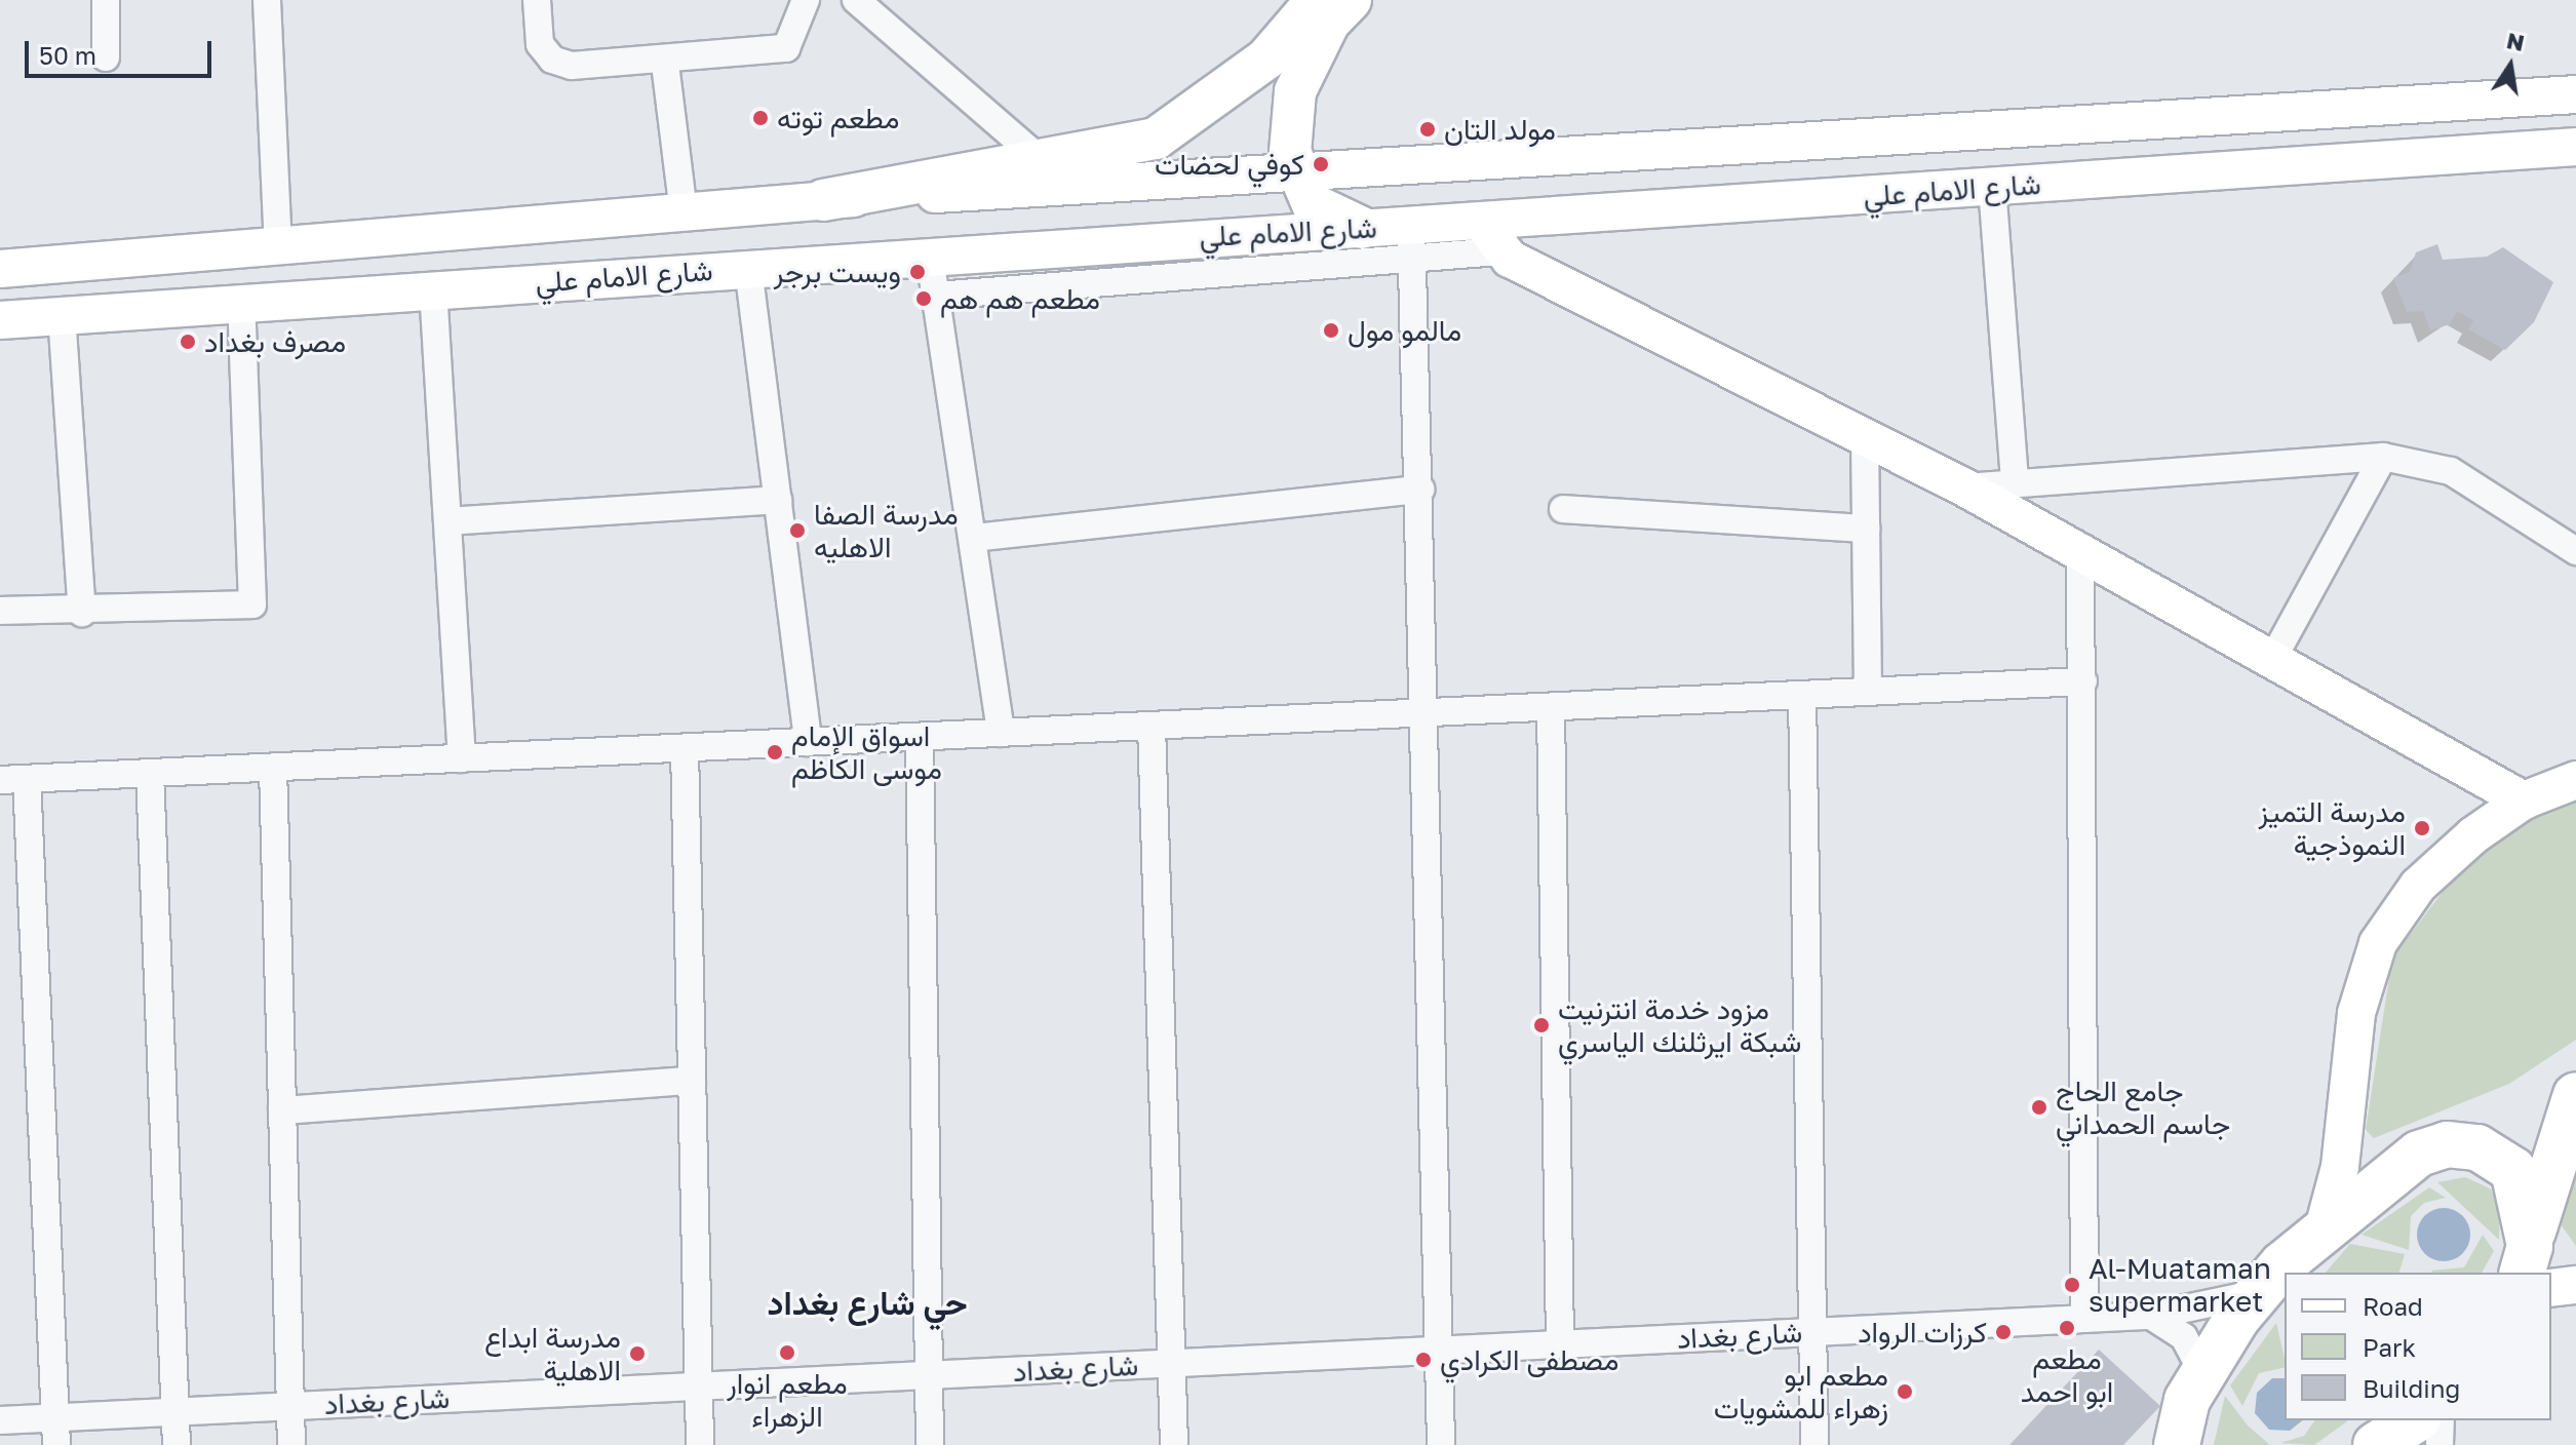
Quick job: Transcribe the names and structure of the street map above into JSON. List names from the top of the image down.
{
  "streets": {
    "main road": ["شارع الامام علي"],
    "street": ["شارع بغداد"]
  },
  "districts": ["حي شارع بغداد"],
  "places": [
    "مطعم توته",
    "مولد التان",
    "كوفي لحضات",
    "ويست برجر",
    "مطعم هم هم",
    "مالمو مول",
    "مصرف بغداد",
    "مدرسة الصفا الاهليه",
    "اسواق الإمام موسى الكاظم",
    "مدرسة التميز النموذجية",
    "مزود خدمة انترنيت شبكة ايرثلنك الياسري",
    "جامع الحاج جاسم الحمداني",
    "Al-Muataman supermarket",
    "مطعم ابو احمد",
    "كرزات الرواد",
    "مطعم انوار الزهراء",
    "مدرسة ابداع الاهلية",
    "مصطفى الكرادي",
    "مطعم ابو زهراء للمشويات"
  ],
  "legend": ["Road", "Park", "Building"],
  "scale_bar": "50 m",
  "north": "top"
}
